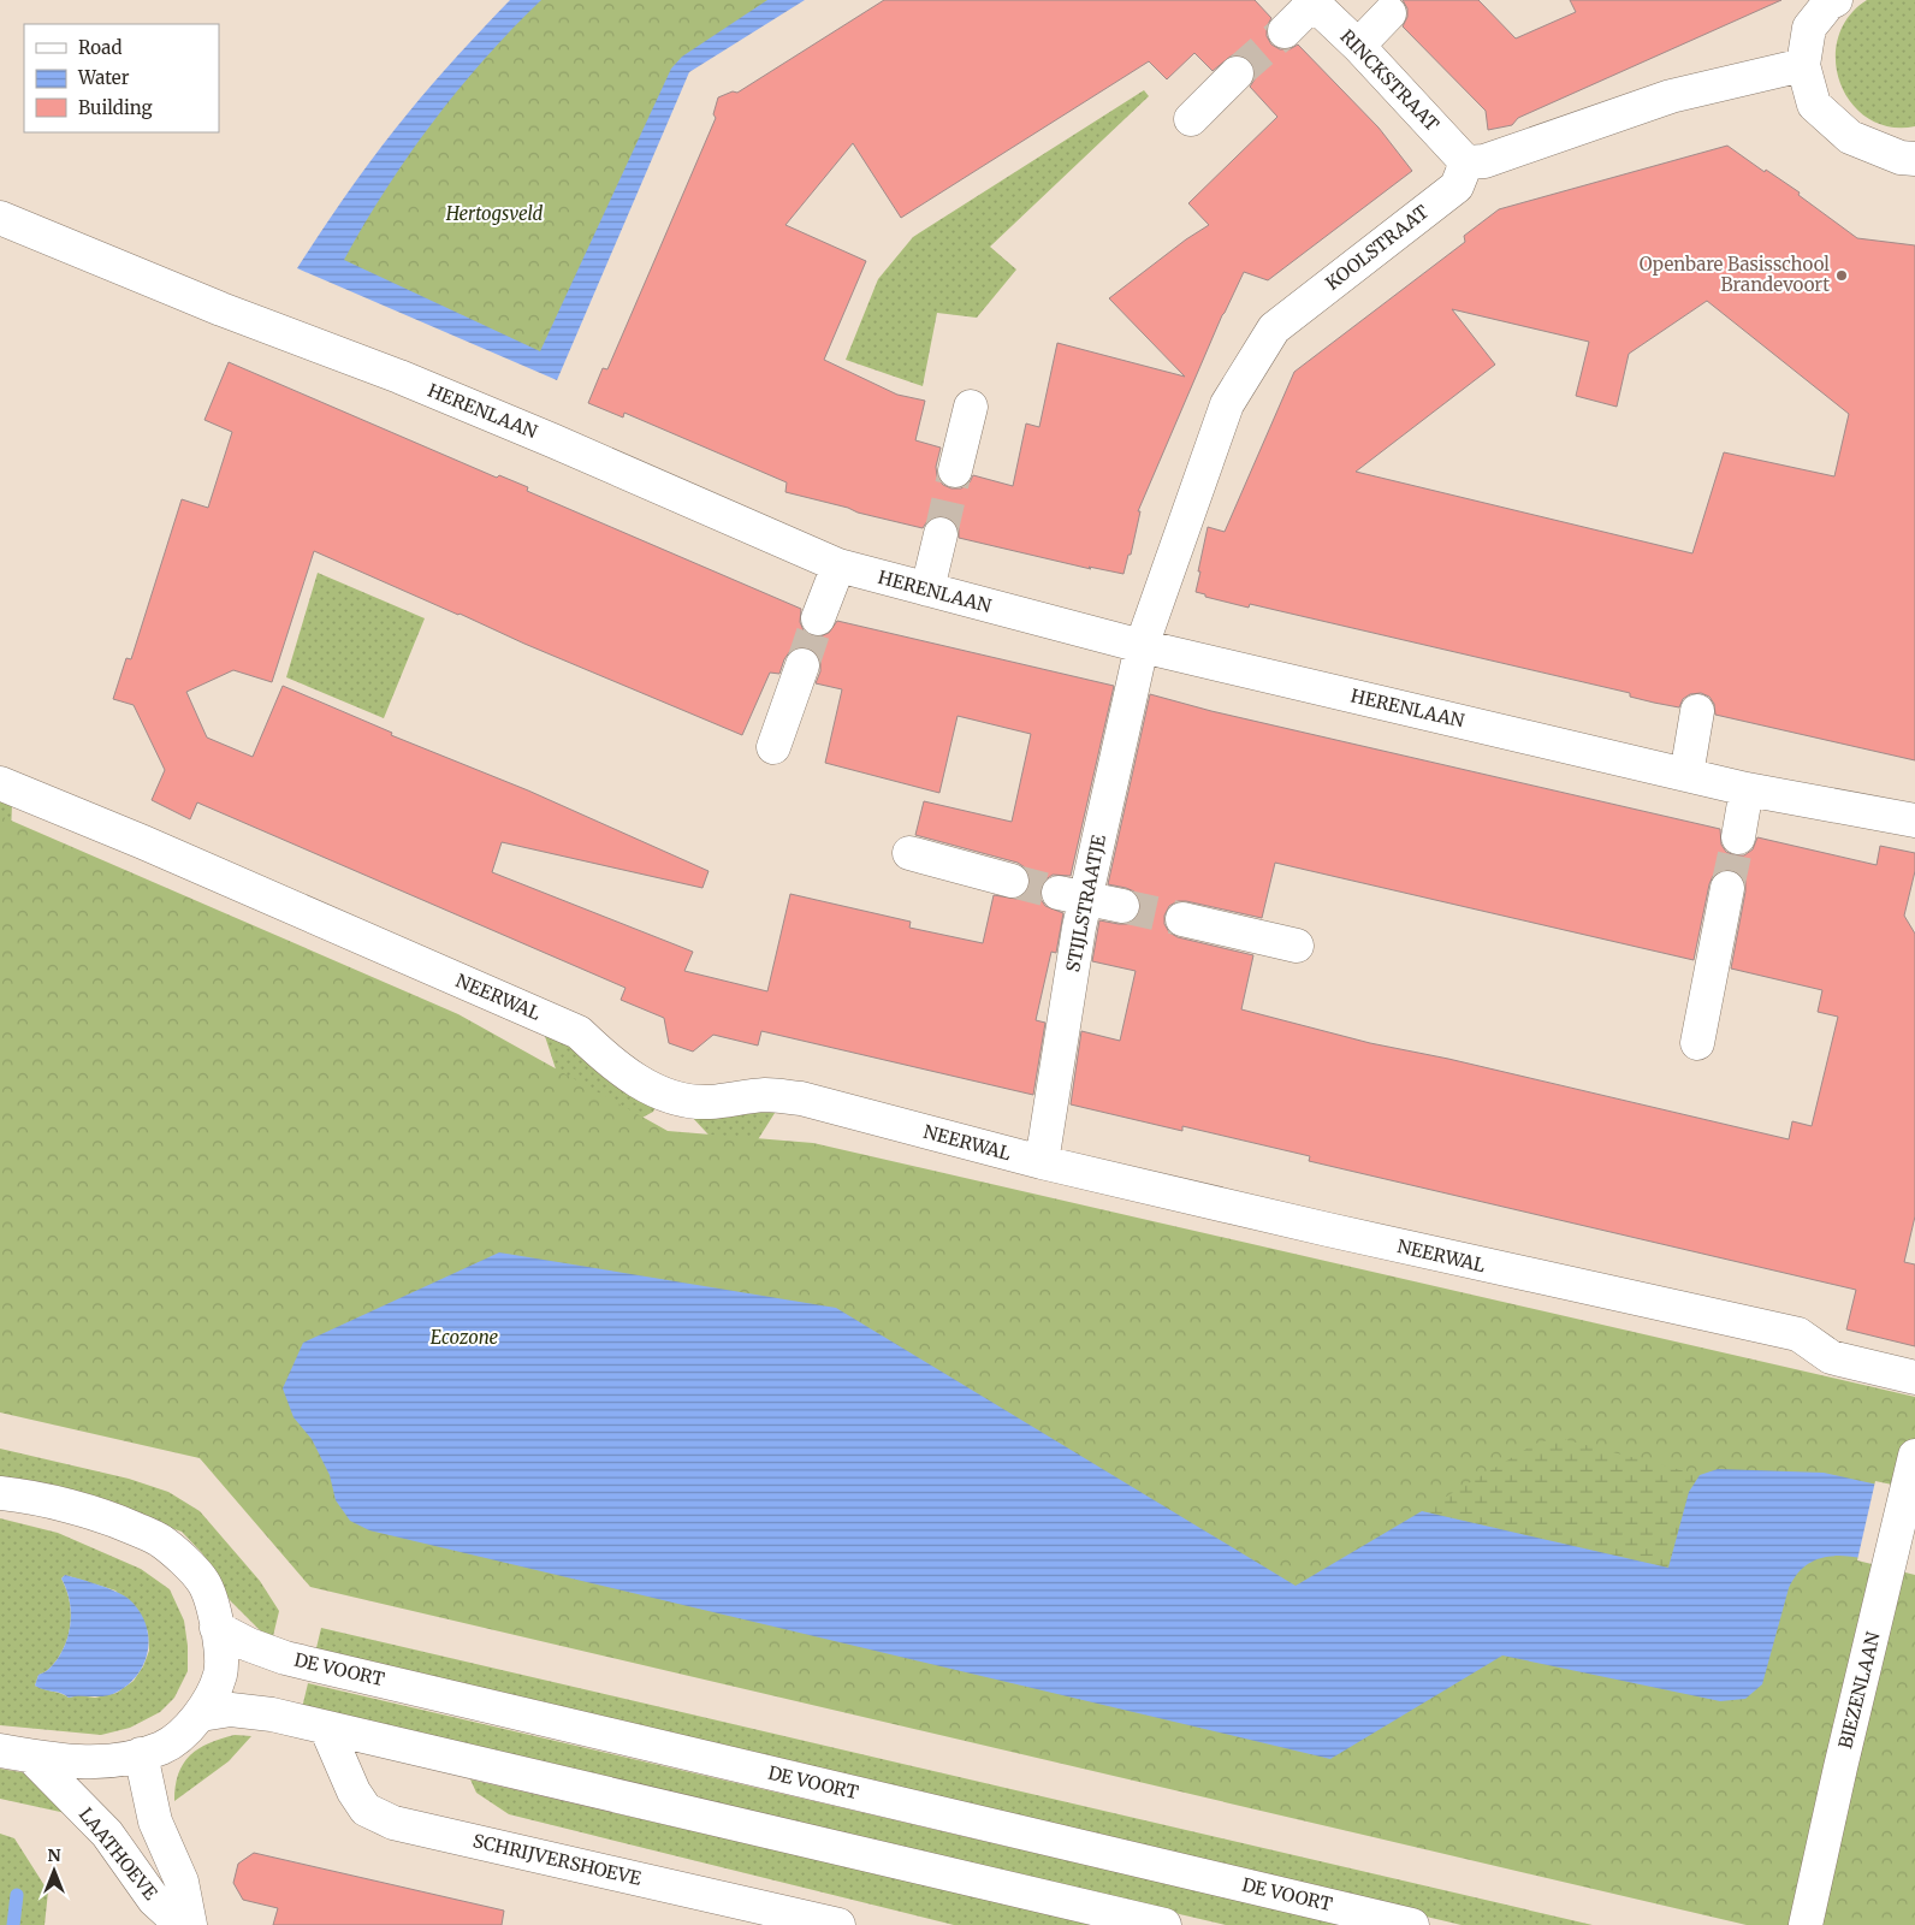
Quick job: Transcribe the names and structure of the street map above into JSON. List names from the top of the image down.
{
  "streets": {
    "street": [
      "RINCKSTRAAT",
      "KOOLSTRAAT",
      "HERENLAAN",
      "STIJLSTRAATJE",
      "NEERWAL",
      "DE VOORT",
      "BIEZENLAAN",
      "LAATHOEVE",
      "SCHRIJVERSHOEVE"
    ]
  },
  "crossings": [
    ["RINCKSTRAAT", "KOOLSTRAAT"],
    ["KOOLSTRAAT", "HERENLAAN"],
    ["KOOLSTRAAT", "STIJLSTRAATJE"],
    ["HERENLAAN", "STIJLSTRAATJE"],
    ["STIJLSTRAATJE", "NEERWAL"]
  ],
  "parks": ["Hertogsveld", "Ecozone"],
  "places": ["Openbare Basisschool Brandevoort"],
  "legend": ["Road", "Water", "Building"],
  "north": "top"
}
